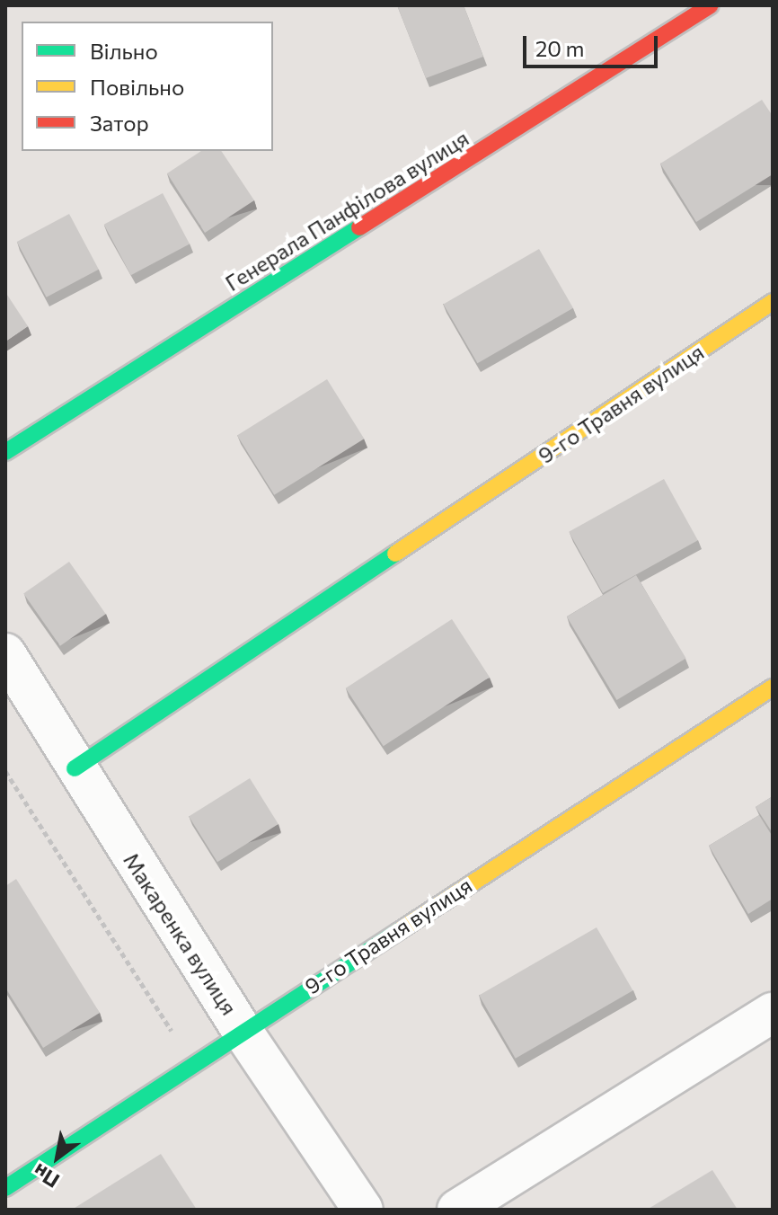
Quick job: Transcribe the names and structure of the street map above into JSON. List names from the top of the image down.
{
  "streets": {
    "street": ["Генерала Панфілова вулиця", "9-го Травня вулиця", "Макаренка вулиця"]
  },
  "crossings": [
    ["9-го Травня вулиця", "Макаренка вулиця"]
  ],
  "legend": ["Вільно", "Повільно", "Затор"],
  "scale_bar": "20 m",
  "north": "bottom left"
}
